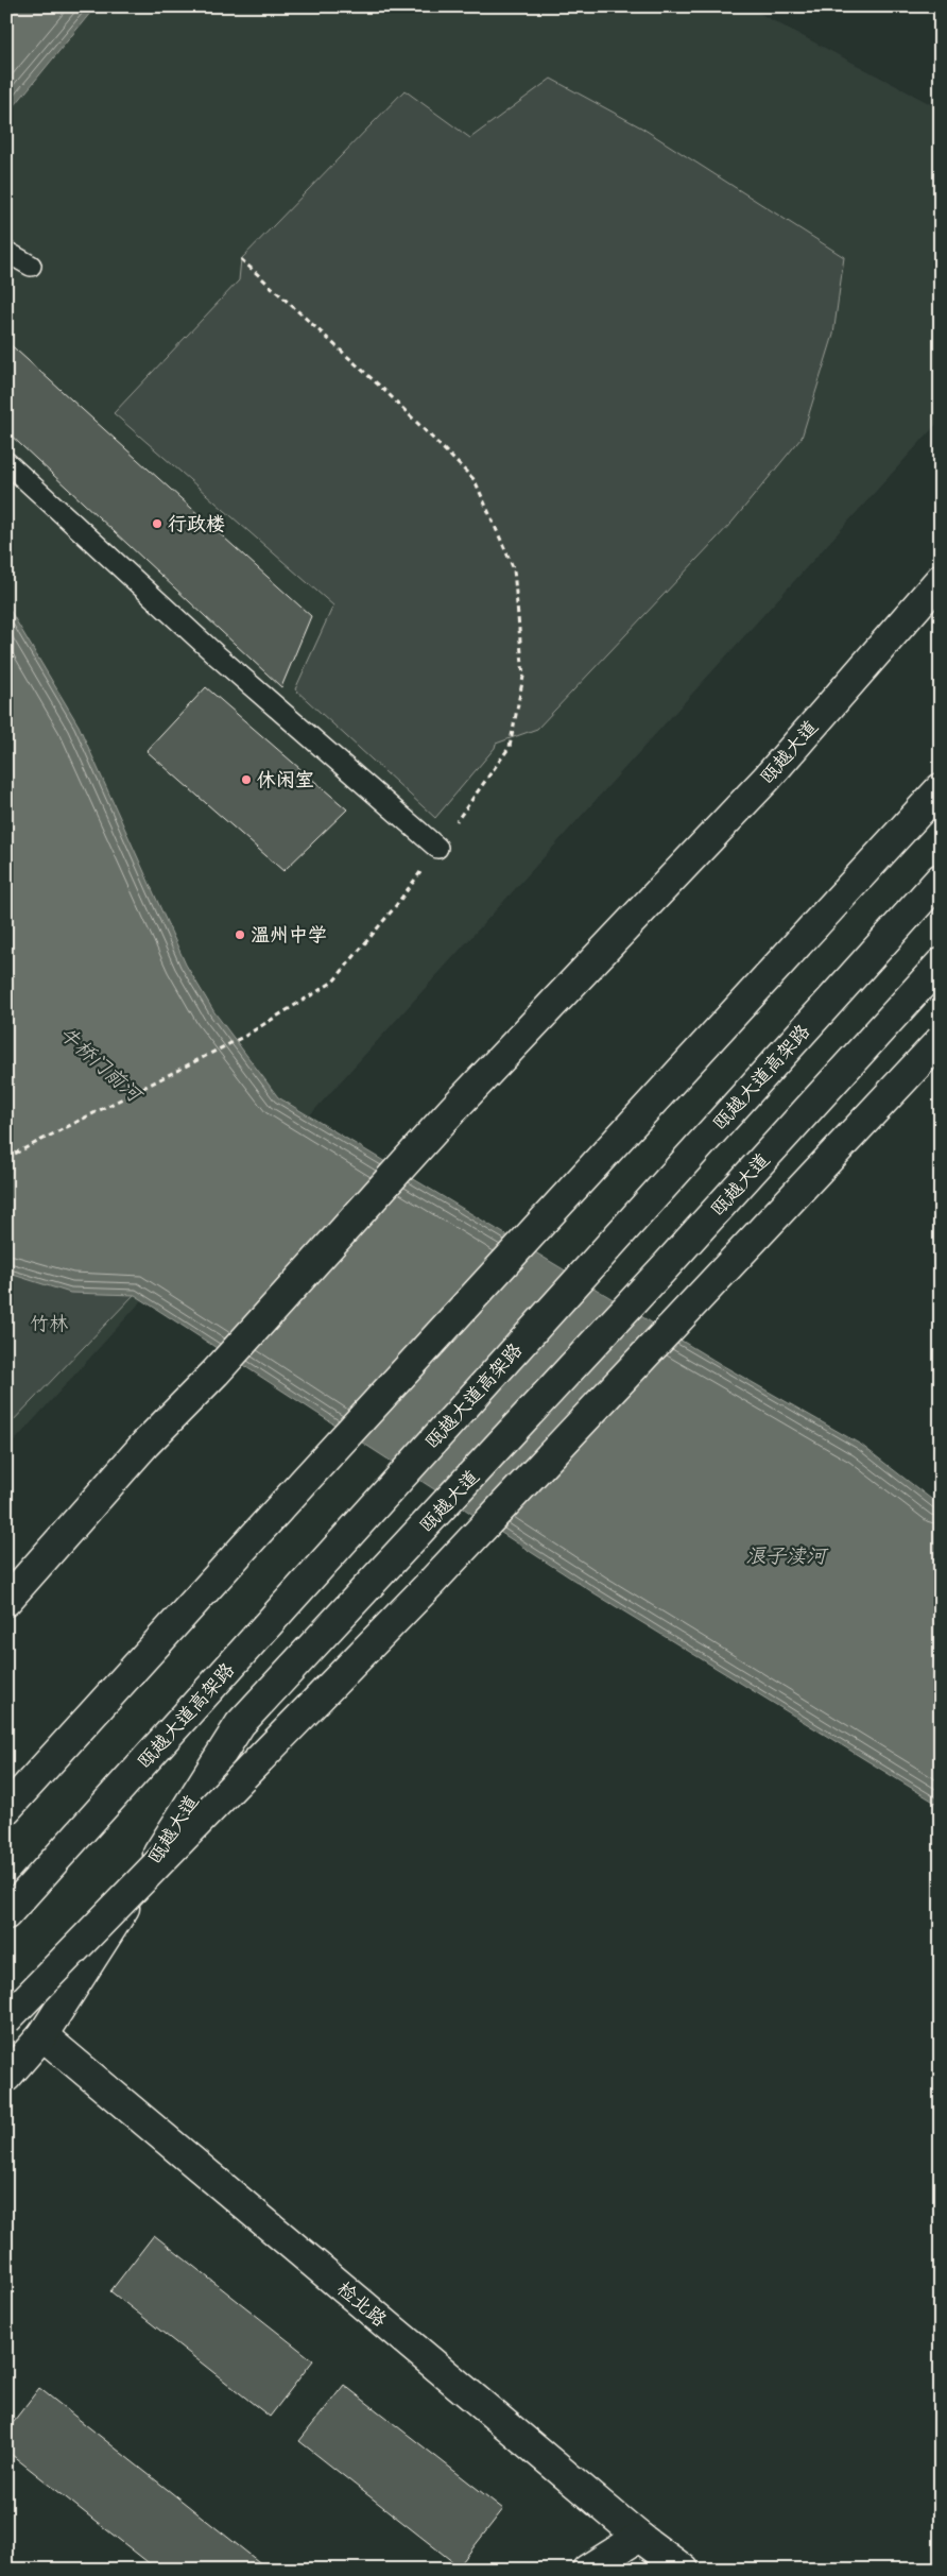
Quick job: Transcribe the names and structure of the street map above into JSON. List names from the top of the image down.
{
  "streets": {
    "main road": ["瓯越大道", "瓯越大道高架路", "检北路"]
  },
  "crossings": [
    ["瓯越大道", "检北路"]
  ],
  "water": ["牛桥门前河", "浪子渎河"],
  "parks": ["竹林"],
  "places": ["行政楼", "休闲室", "温州中学"]
}
